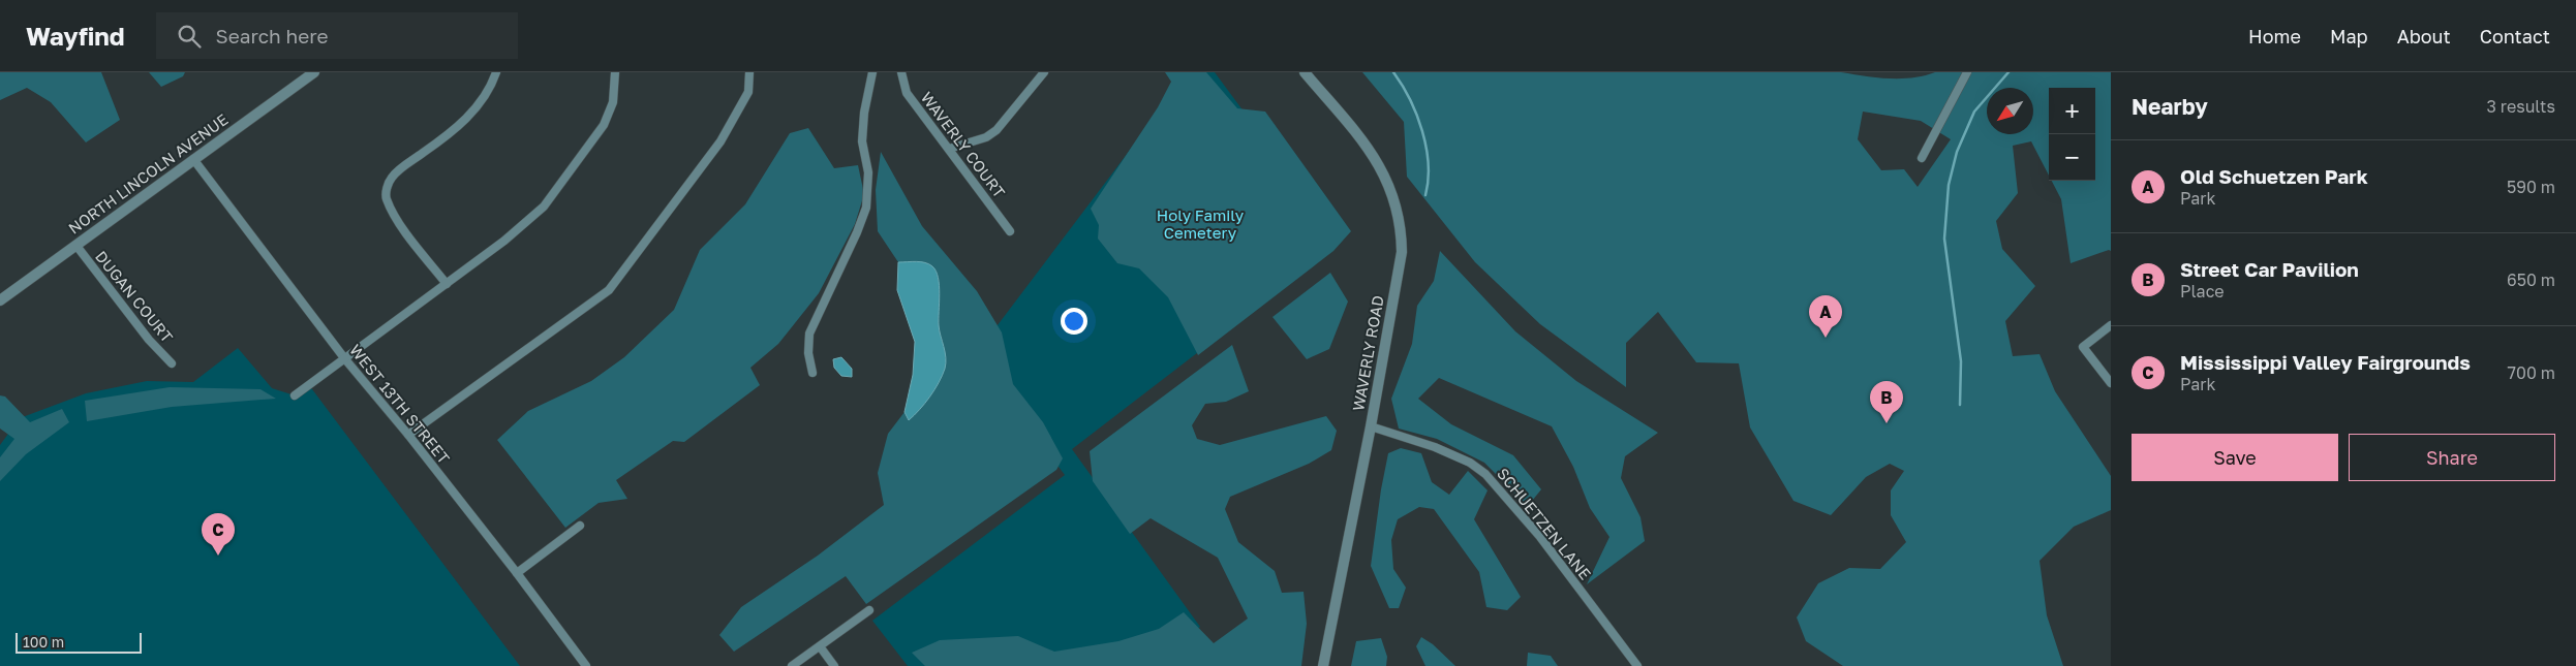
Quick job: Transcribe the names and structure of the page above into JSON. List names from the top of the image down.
{
  "streets": {
    "street": [
      "WAVERLY COURT",
      "NORTH LINCOLN AVENUE",
      "DUGAN COURT",
      "WAVERLY ROAD",
      "WEST 13TH STREET",
      "SCHUETZEN LANE"
    ]
  },
  "crossings": [
    ["NORTH LINCOLN AVENUE", "DUGAN COURT"],
    ["NORTH LINCOLN AVENUE", "WEST 13TH STREET"],
    ["WAVERLY ROAD", "SCHUETZEN LANE"]
  ],
  "parks": ["Holy Family Cemetery"],
  "scale_bar": "100 m",
  "north": "bottom left",
  "page": {
    "header": "Wayfind",
    "search": "Search here",
    "nav": [
      "Home",
      "Map",
      "About",
      "Contact"
    ],
    "heading": ["Nearby", "3 results"],
    "map_buttons": ["+", "−"],
    "list": [
      {
        "mark": "A",
        "name": "Old Schuetzen Park",
        "note": "Park",
        "value": "590 m"
      },
      {
        "mark": "B",
        "name": "Street Car Pavilion",
        "note": "Place",
        "value": "650 m"
      },
      {
        "mark": "C",
        "name": "Mississippi Valley Fairgrounds",
        "note": "Park",
        "value": "700 m"
      }
    ],
    "pins": ["A", "B", "C"],
    "buttons": ["Save", "Share"],
    "scale": "100 m"
  }
}
